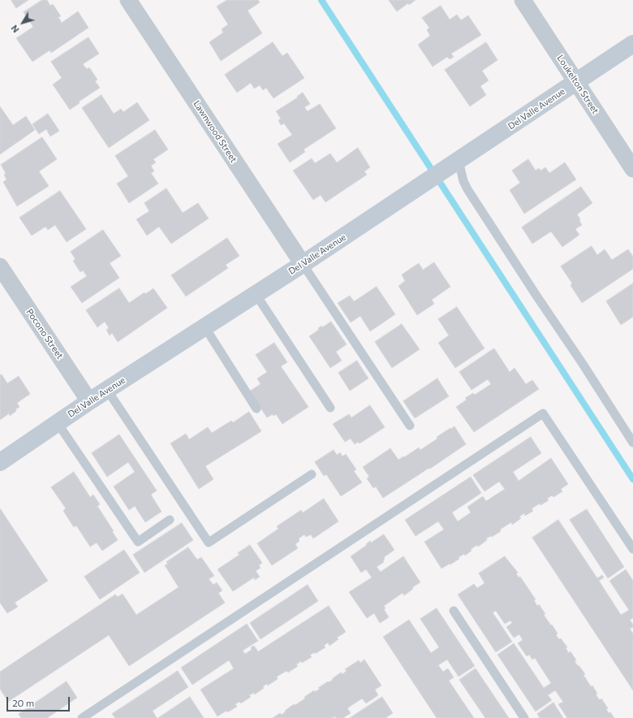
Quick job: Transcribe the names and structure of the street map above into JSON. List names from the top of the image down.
{
  "streets": {
    "street": [
      "Loukelton Street",
      "Del Valle Avenue",
      "Lawnwood Street",
      "Pocono Street"
    ]
  },
  "crossings": [
    ["Loukelton Street", "Del Valle Avenue"],
    ["Del Valle Avenue", "Lawnwood Street"],
    ["Del Valle Avenue", "Pocono Street"]
  ],
  "scale_bar": "20 m",
  "north": "bottom left"
}
